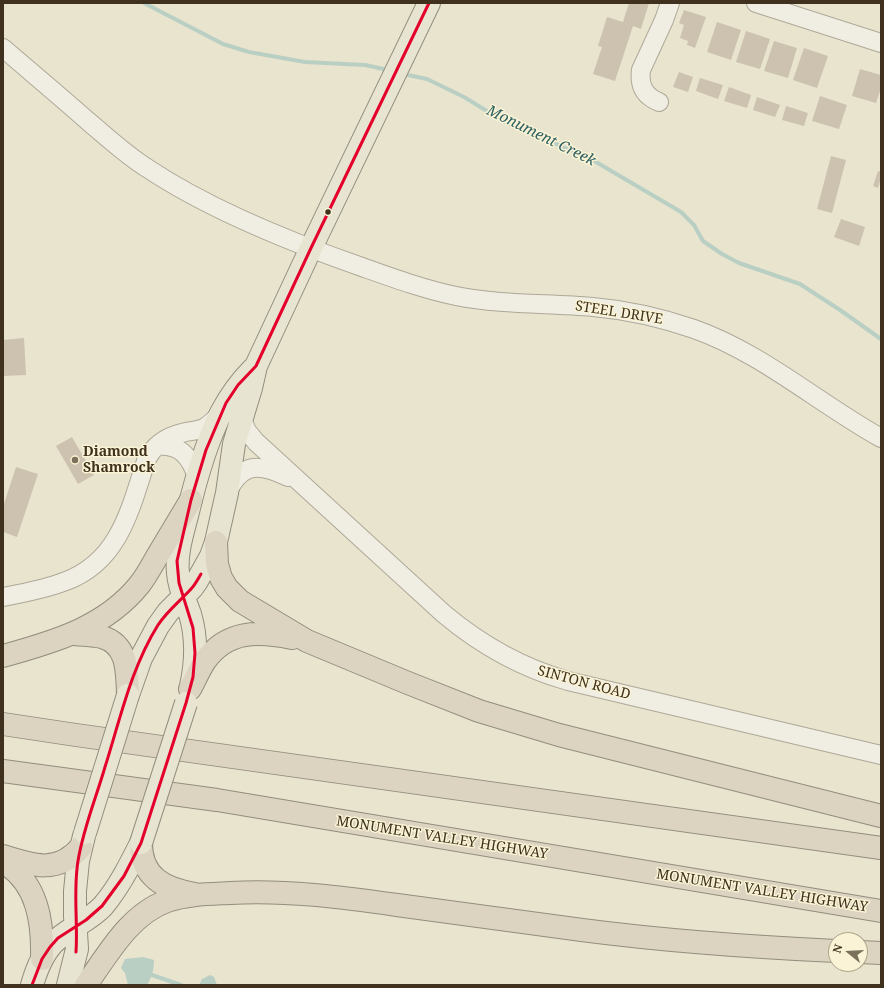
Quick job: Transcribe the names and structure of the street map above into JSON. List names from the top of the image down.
{
  "streets": {
    "highway": ["MONUMENT VALLEY HIGHWAY"],
    "street": ["STEEL DRIVE", "SINTON ROAD"]
  },
  "water": ["Monument Creek"],
  "places": ["Diamond Shamrock"],
  "north": "left"
}
